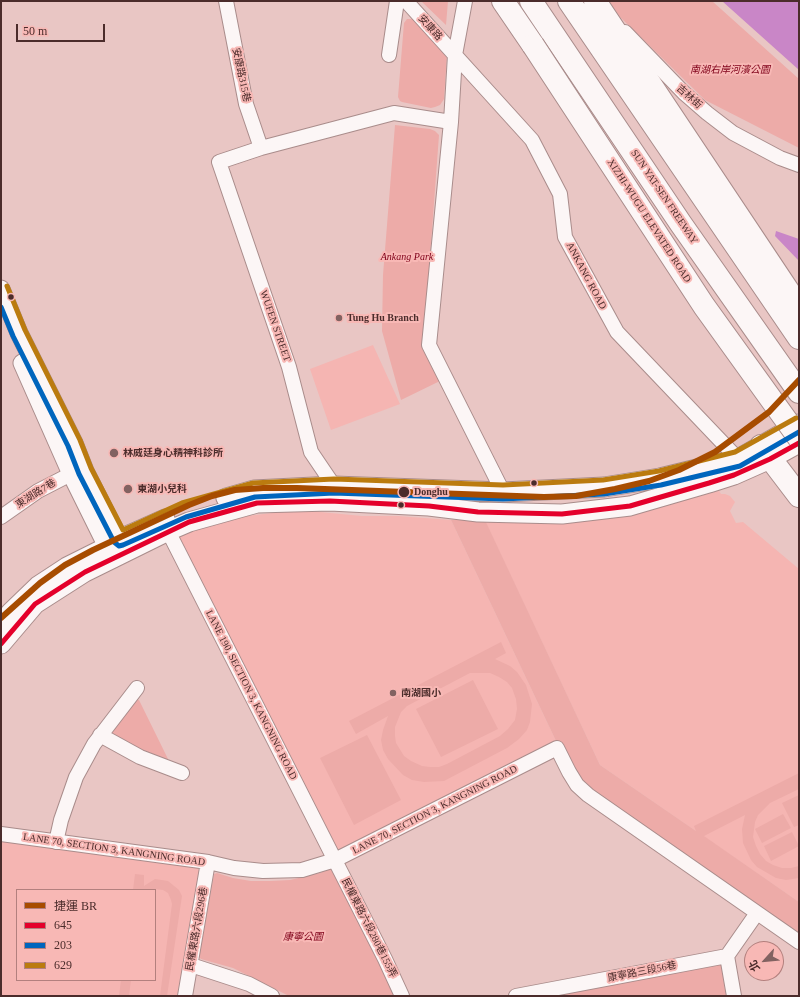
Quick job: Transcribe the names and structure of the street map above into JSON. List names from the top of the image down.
{
  "streets": {
    "highway": ["SUN YAT-SEN FREEWAY", "XIZHI-WUGU ELEVATED ROAD"],
    "street": [
      "安康路",
      "安康路315巷",
      "吉林街",
      "ANKANG ROAD",
      "WUFEN STREET",
      "東湖路7巷",
      "LANE 190, SECTION 3, KANGNING ROAD",
      "LANE 70, SECTION 3, KANGNING ROAD",
      "民權東路六段280巷155弄",
      "民權東路六段296巷",
      "康寧路三段56巷"
    ]
  },
  "crossings": [
    ["安康路", "ANKANG ROAD"],
    ["安康路315巷", "WUFEN STREET"],
    ["LANE 190, SECTION 3, KANGNING ROAD", "LANE 70, SECTION 3, KANGNING ROAD"],
    ["LANE 190, SECTION 3, KANGNING ROAD", "民權東路六段280巷155弄"],
    ["LANE 70, SECTION 3, KANGNING ROAD", "民權東路六段280巷155弄"],
    ["LANE 70, SECTION 3, KANGNING ROAD", "民權東路六段296巷"]
  ],
  "parks": ["南湖右岸河濱公園", "Ankang Park", "康寧公園"],
  "places": [
    "Tung Hu Branch",
    "林威廷身心精神科診所",
    "東湖小兒科",
    "Donghu",
    "南湖國小"
  ],
  "lines": [
    "transit line 629",
    "transit line 203",
    "metro line BR",
    "transit line 645"
  ],
  "legend": [
    "捷運 BR",
    "645",
    "203",
    "629"
  ],
  "scale_bar": "50 m",
  "north": "bottom left"
}
